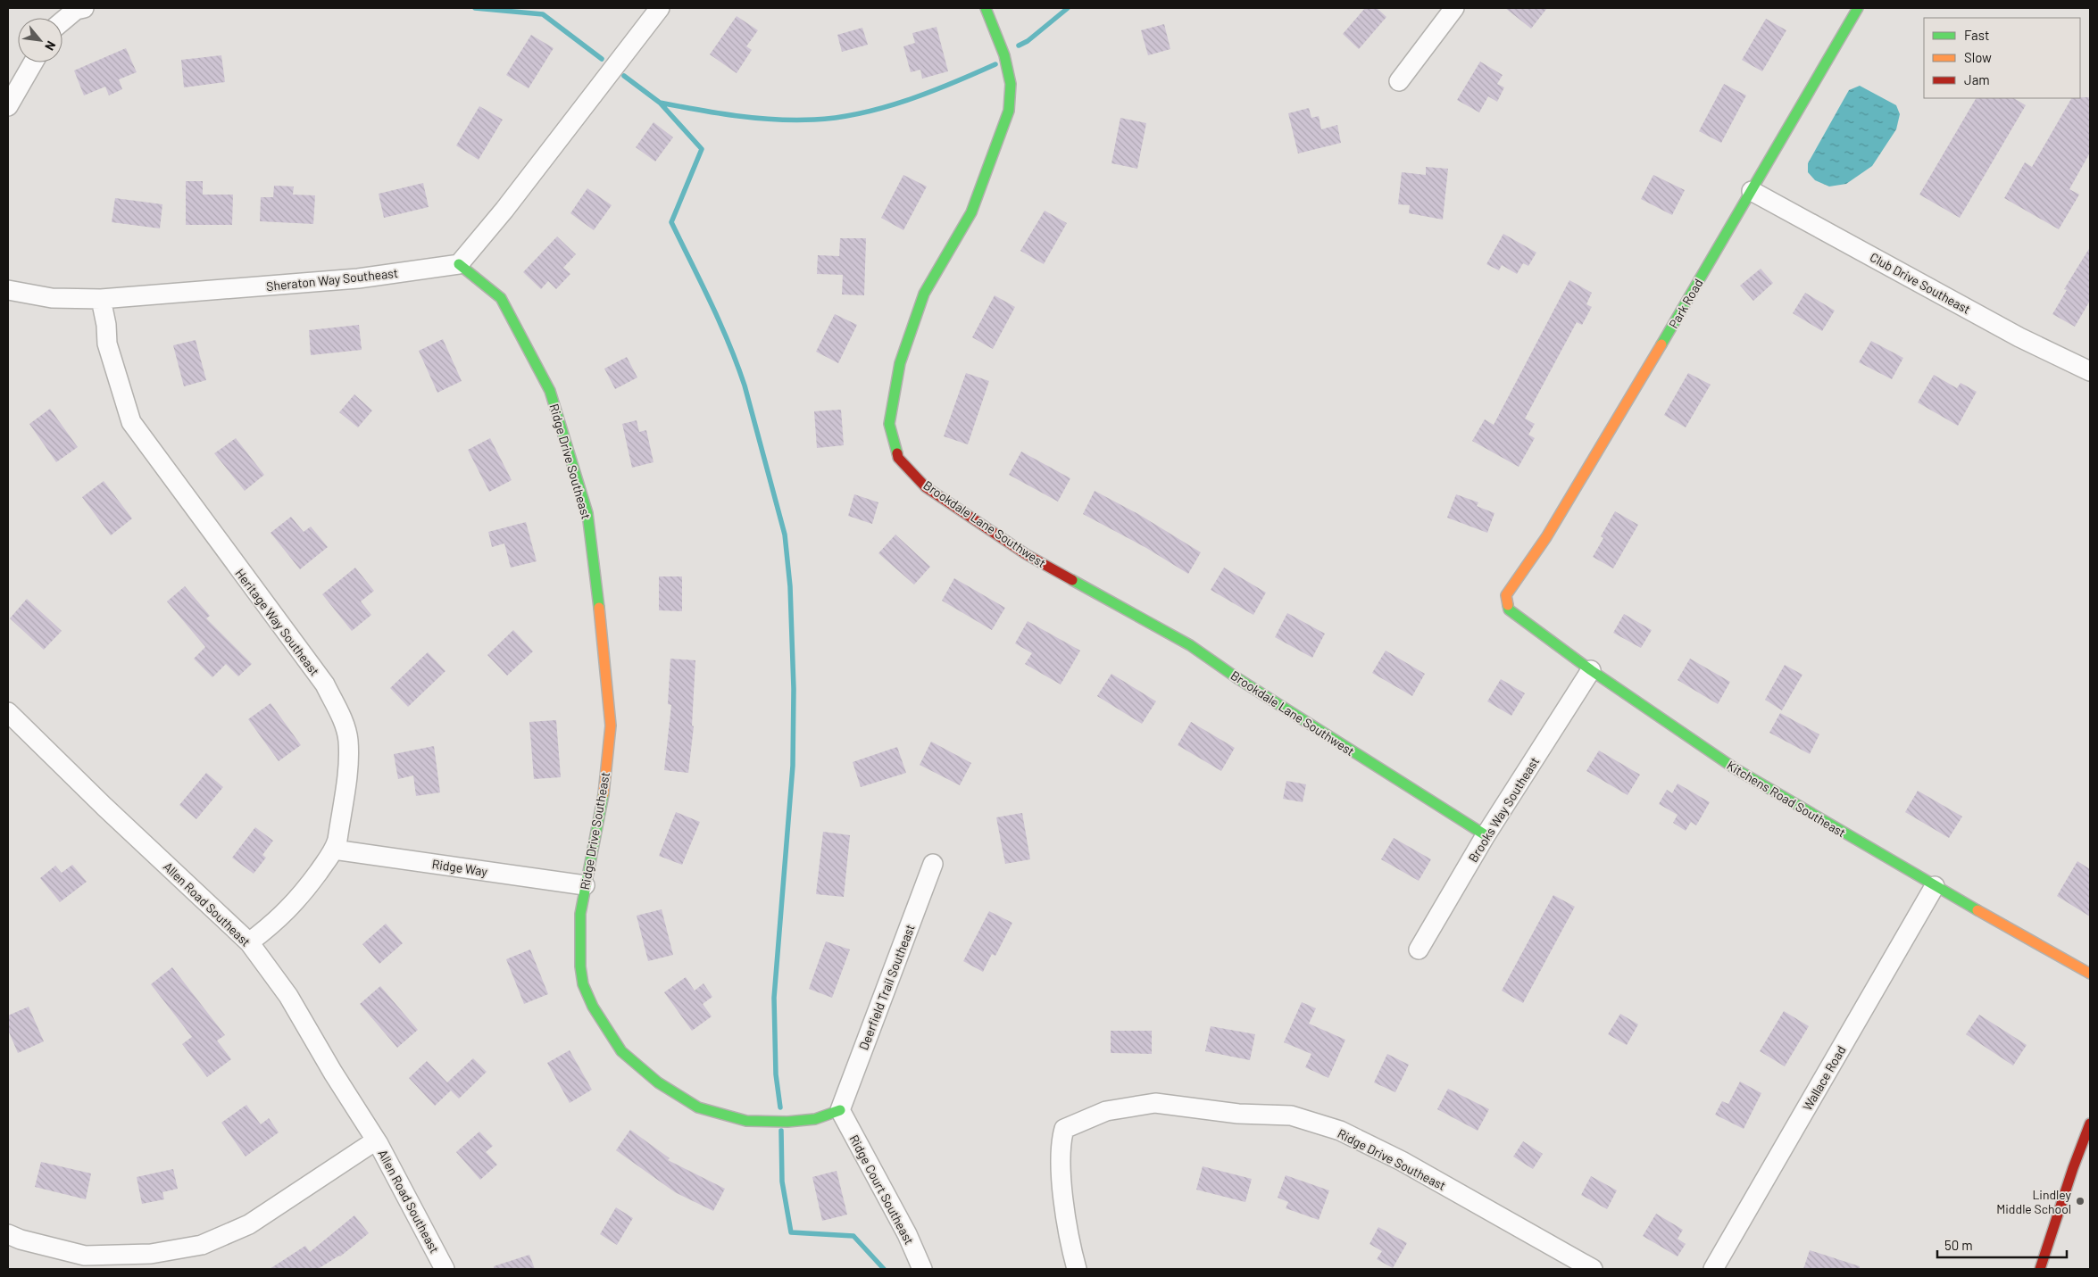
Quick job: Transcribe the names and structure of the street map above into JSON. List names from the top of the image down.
{
  "streets": {
    "street": [
      "Sheraton Way Southeast",
      "Club Drive Southeast",
      "Park Road",
      "Ridge Drive Southeast",
      "Brookdale Lane Southwest",
      "Heritage Way Southeast",
      "Kitchens Road Southeast",
      "Brooks Way Southeast",
      "Ridge Way",
      "Allen Road Southeast",
      "Deerfield Trail Southeast",
      "Wallace Road",
      "Ridge Court Southeast"
    ]
  },
  "crossings": [
    ["Sheraton Way Southeast", "Ridge Drive Southeast"],
    ["Sheraton Way Southeast", "Heritage Way Southeast"],
    ["Club Drive Southeast", "Park Road"],
    ["Park Road", "Kitchens Road Southeast"],
    ["Ridge Drive Southeast", "Ridge Way"],
    ["Ridge Drive Southeast", "Deerfield Trail Southeast"],
    ["Ridge Drive Southeast", "Ridge Court Southeast"],
    ["Brookdale Lane Southwest", "Brooks Way Southeast"],
    ["Heritage Way Southeast", "Ridge Way"],
    ["Heritage Way Southeast", "Allen Road Southeast"],
    ["Kitchens Road Southeast", "Brooks Way Southeast"],
    ["Kitchens Road Southeast", "Wallace Road"],
    ["Deerfield Trail Southeast", "Ridge Court Southeast"]
  ],
  "places": ["Lindley Middle School"],
  "legend": ["Fast", "Slow", "Jam"],
  "scale_bar": "50 m",
  "north": "bottom right"
}
